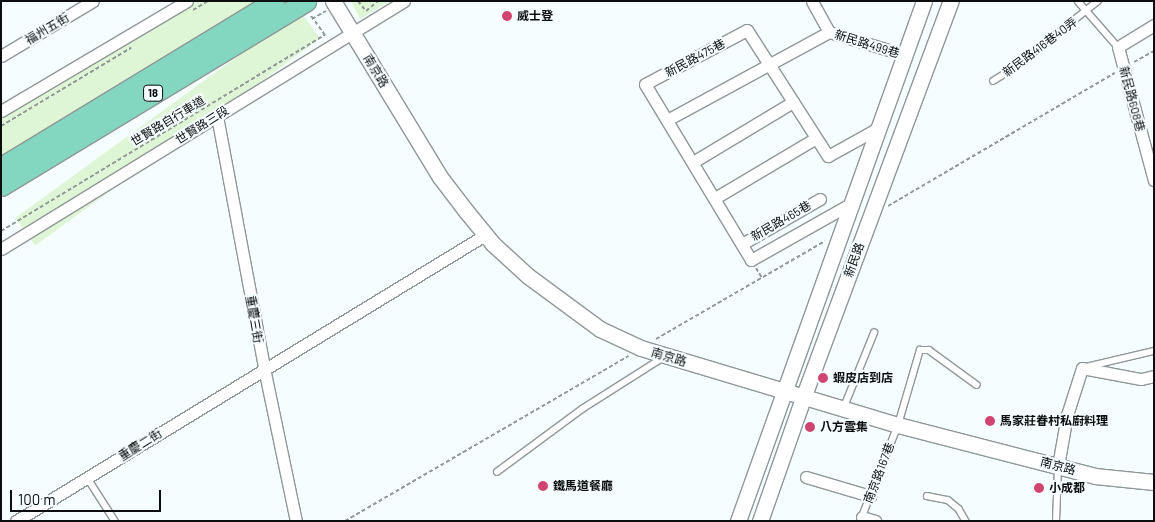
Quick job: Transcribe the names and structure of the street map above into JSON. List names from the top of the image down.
{
  "streets": {
    "main road": ["18"],
    "street": [
      "福州五街",
      "新民路499巷",
      "新民路475巷",
      "南京路",
      "新民路608巷",
      "世賢路三段",
      "新民路465巷",
      "新民路",
      "重慶三街",
      "重慶二街"
    ],
    "lane": ["新民路416巷40弄", "南京路167巷"],
    "path": ["世賢路自行車道"]
  },
  "crossings": [
    ["新民路499巷", "新民路"],
    ["新民路475巷", "新民路465巷"],
    ["新民路475巷", "新民路"],
    ["南京路", "世賢路三段"],
    ["南京路", "新民路"],
    ["南京路", "重慶二街"],
    ["南京路", "南京路167巷"],
    ["18", "世賢路自行車道"],
    ["世賢路三段", "重慶三街"],
    ["重慶三街", "重慶二街"]
  ],
  "places": [
    "威士登",
    "蝦皮店到店",
    "馬家莊眷村私廚料理",
    "八方雲集",
    "鐵馬道餐廳",
    "小成都"
  ],
  "scale_bar": "100 m"
}
